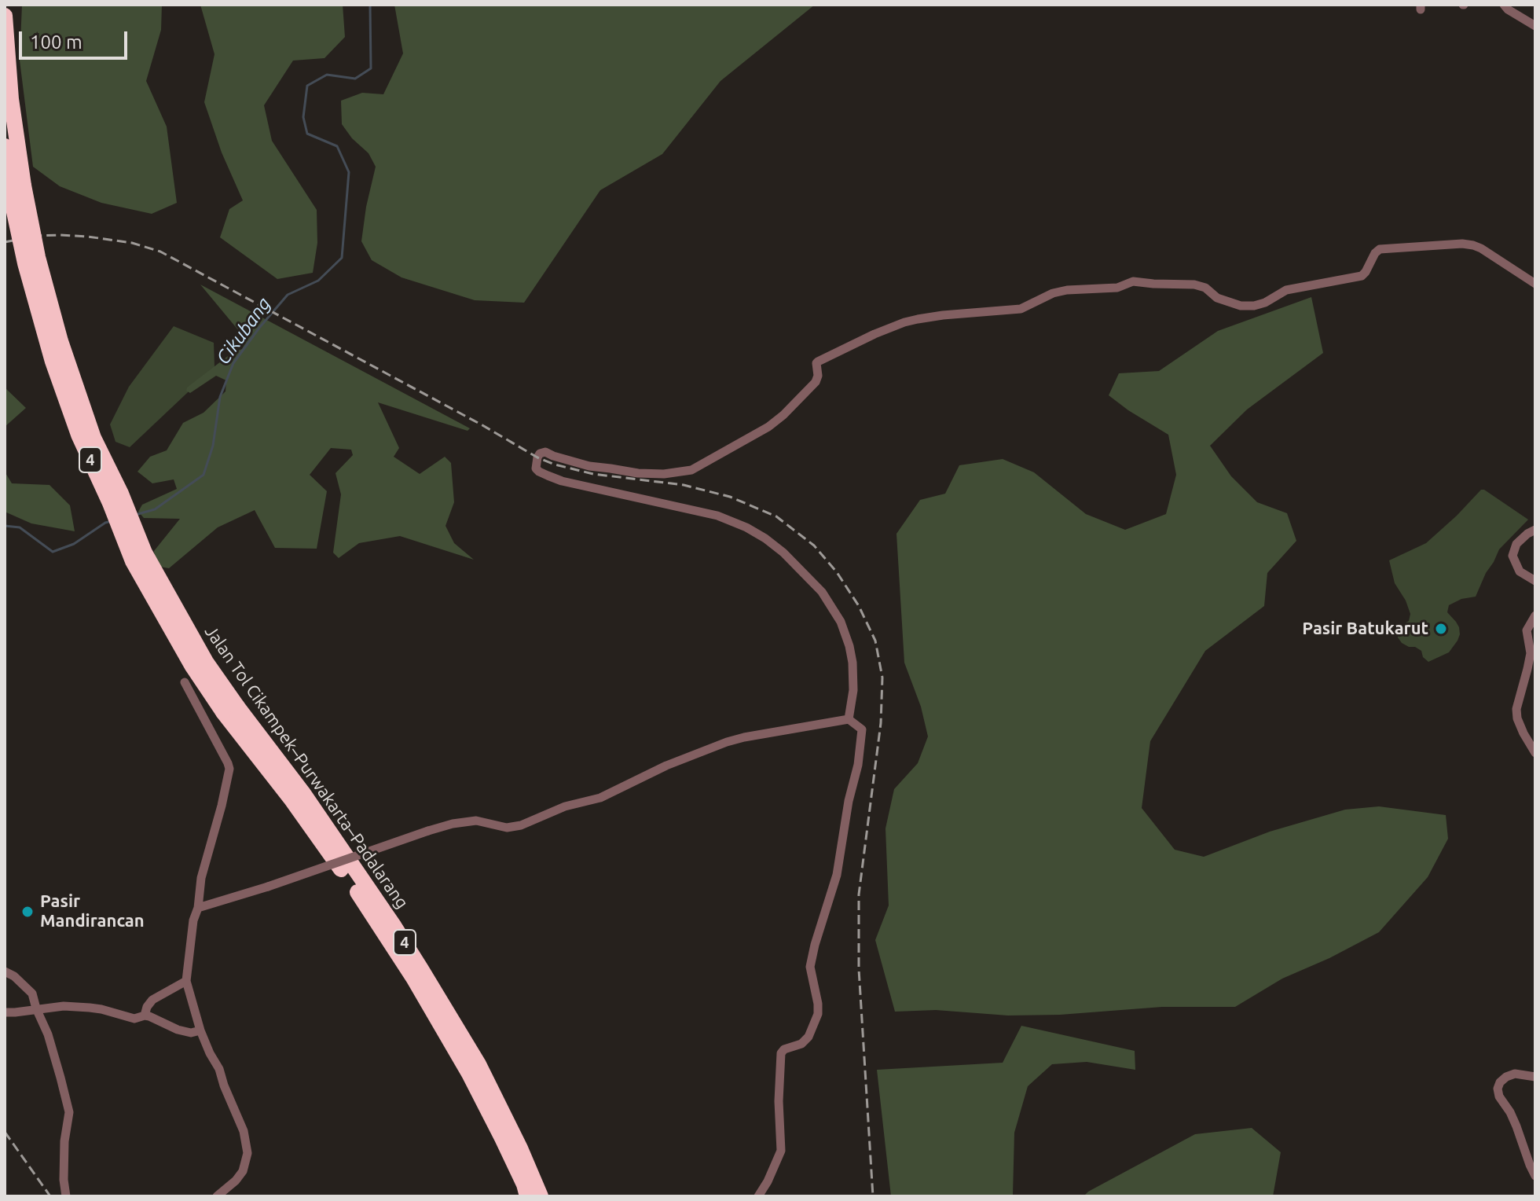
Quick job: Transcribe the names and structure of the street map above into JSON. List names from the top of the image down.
{
  "streets": {
    "highway": ["4", "Jalan Tol Cikampek–Purwakarta–Padalarang"]
  },
  "water": ["Cikubang"],
  "places": ["Pasir Batukarut", "Pasir Mandirancan"],
  "scale_bar": "100 m"
}
